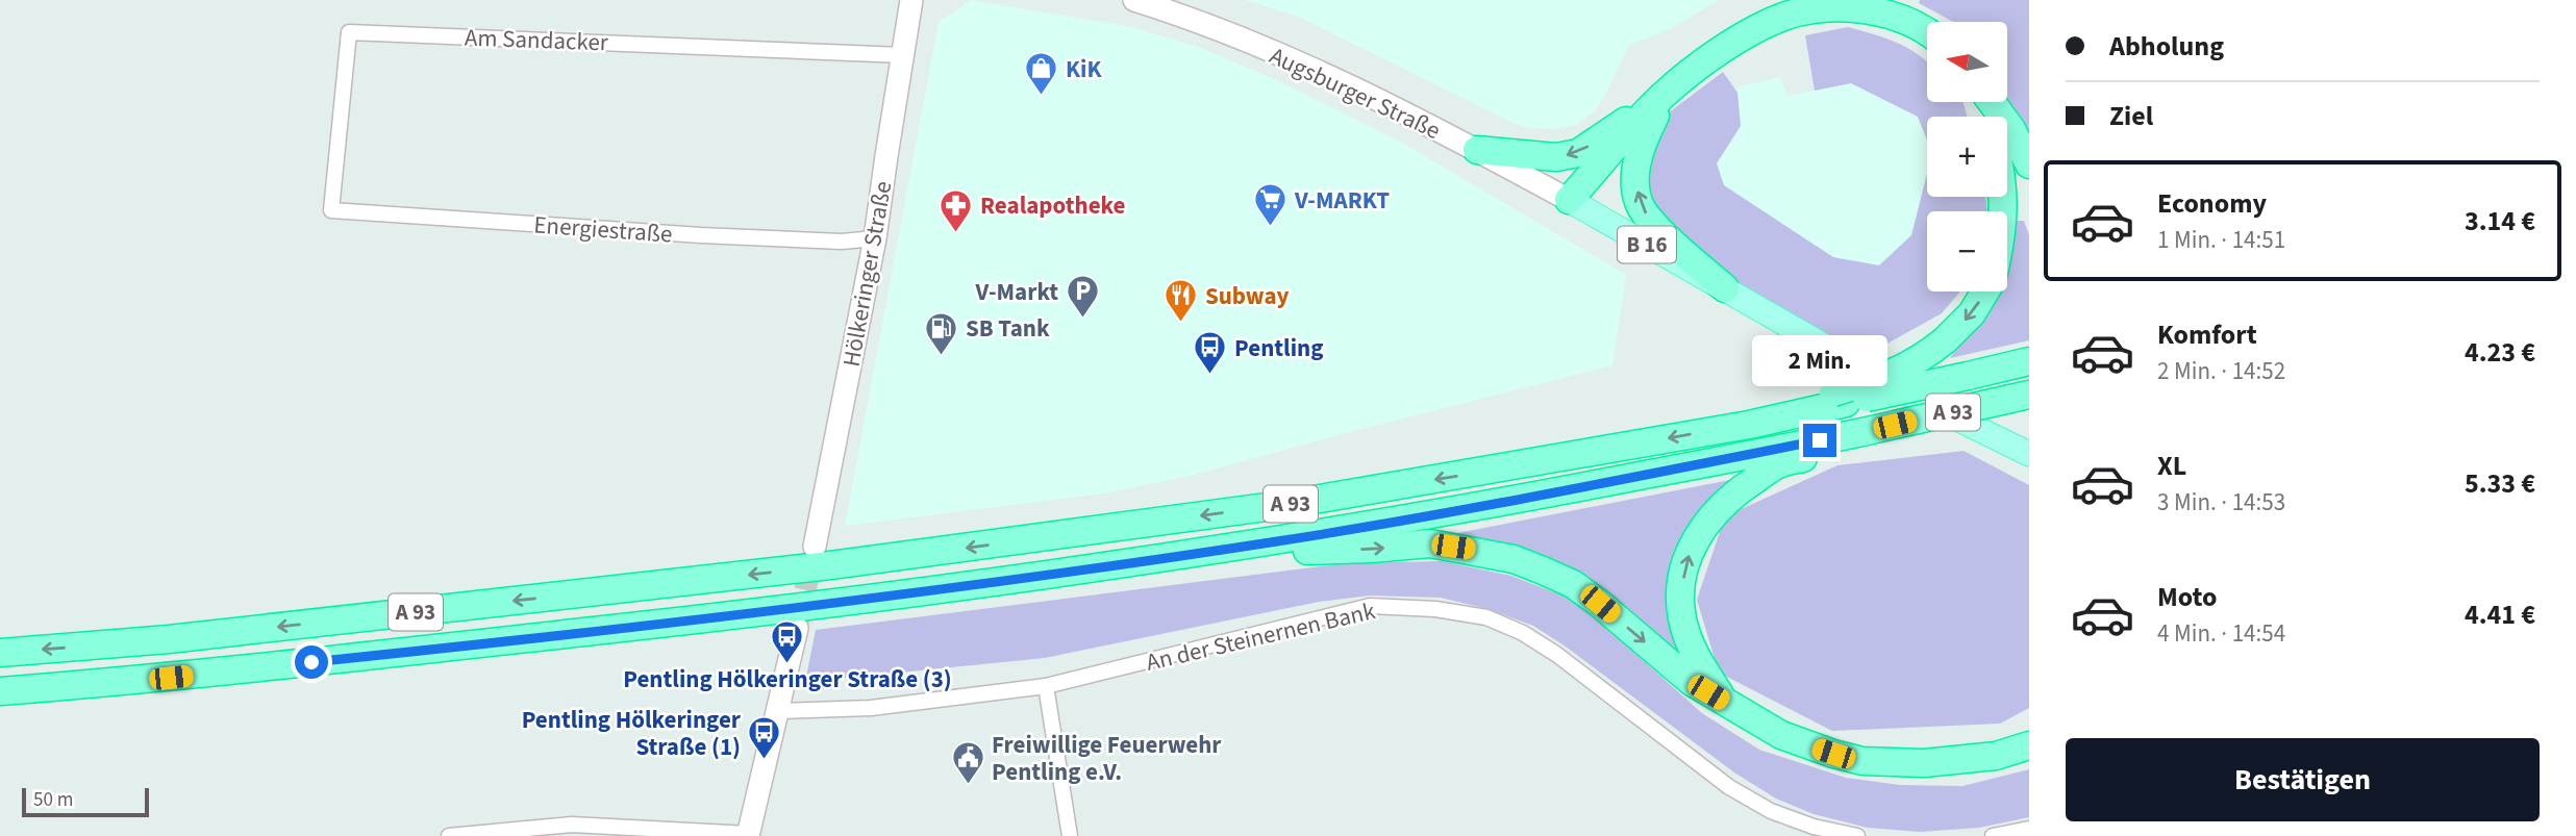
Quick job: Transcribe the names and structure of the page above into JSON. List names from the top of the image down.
{
  "streets": {
    "highway": ["A 93"],
    "main road": ["B 16"],
    "street": [
      "Am Sandacker",
      "Augsburger Straße",
      "Energiestraße",
      "Hölkeringer Straße",
      "An der Steinernen Bank"
    ]
  },
  "crossings": [
    ["Am Sandacker", "Energiestraße"],
    ["Am Sandacker", "Hölkeringer Straße"],
    ["Augsburger Straße", "B 16"],
    ["Energiestraße", "Hölkeringer Straße"]
  ],
  "places": {
    "shop": ["KiK"],
    "supermarket": ["V-MARKT"],
    "pharmacy": ["Realapotheke"],
    "parking": ["V-Markt"],
    "restaurant": ["Subway"],
    "fuel station": ["SB Tank"],
    "bus stop": ["Pentling", "Pentling Hölkeringer Straße (3)", "Pentling Hölkeringer Straße (1)"],
    "public building": ["Freiwillige Feuerwehr Pentling e.V."]
  },
  "scale_bar": "50 m",
  "north": "left",
  "page": {
    "banner": ["Abholung", "Ziel"],
    "map_buttons": ["+", "−"],
    "list": [
      {
        "name": "Economy",
        "note": "1 Min. · 14:51",
        "value": "3.14 €"
      },
      {
        "name": "Komfort",
        "note": "2 Min. · 14:52",
        "value": "4.23 €"
      },
      {
        "name": "XL",
        "note": "3 Min. · 14:53",
        "value": "5.33 €"
      },
      {
        "name": "Moto",
        "note": "4 Min. · 14:54",
        "value": "4.41 €"
      }
    ],
    "bubble": "2 Min.",
    "buttons": "Bestätigen",
    "scale": "50 m"
  }
}
